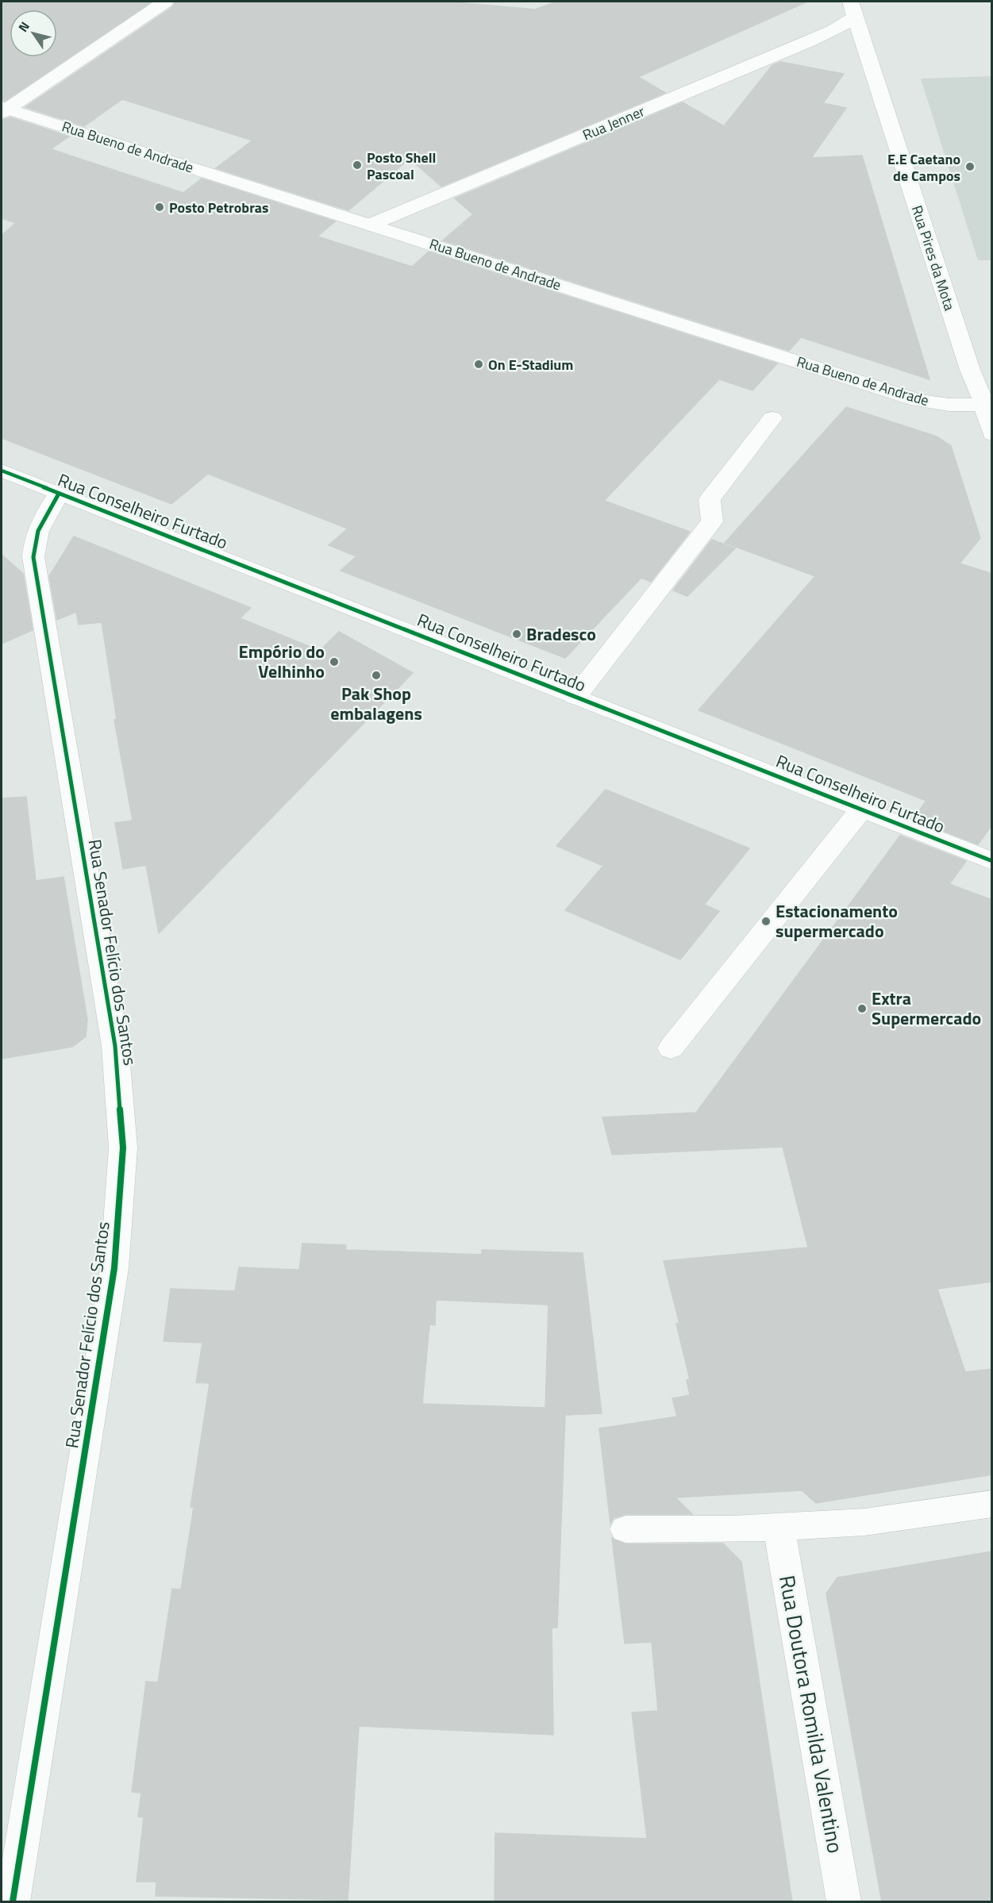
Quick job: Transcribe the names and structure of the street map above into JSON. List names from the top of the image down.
{
  "streets": {
    "street": [
      "Rua Jenner",
      "Rua Bueno de Andrade",
      "Rua Pires da Mota",
      "Rua Conselheiro Furtado",
      "Rua Senador Felício dos Santos",
      "Rua Doutora Romilda Valentino"
    ]
  },
  "crossings": [
    ["Rua Jenner", "Rua Bueno de Andrade"],
    ["Rua Jenner", "Rua Pires da Mota"],
    ["Rua Bueno de Andrade", "Rua Pires da Mota"],
    ["Rua Conselheiro Furtado", "Rua Senador Felício dos Santos"]
  ],
  "places": [
    "Posto Shell Pascoal",
    "E.E Caetano de Campos",
    "Posto Petrobras",
    "On E-Stadium",
    "Bradesco",
    "Empório do Velhinho",
    "Pak Shop embalagens",
    "Estacionamento supermercado",
    "Extra Supermercado"
  ],
  "north": "top left"
}
